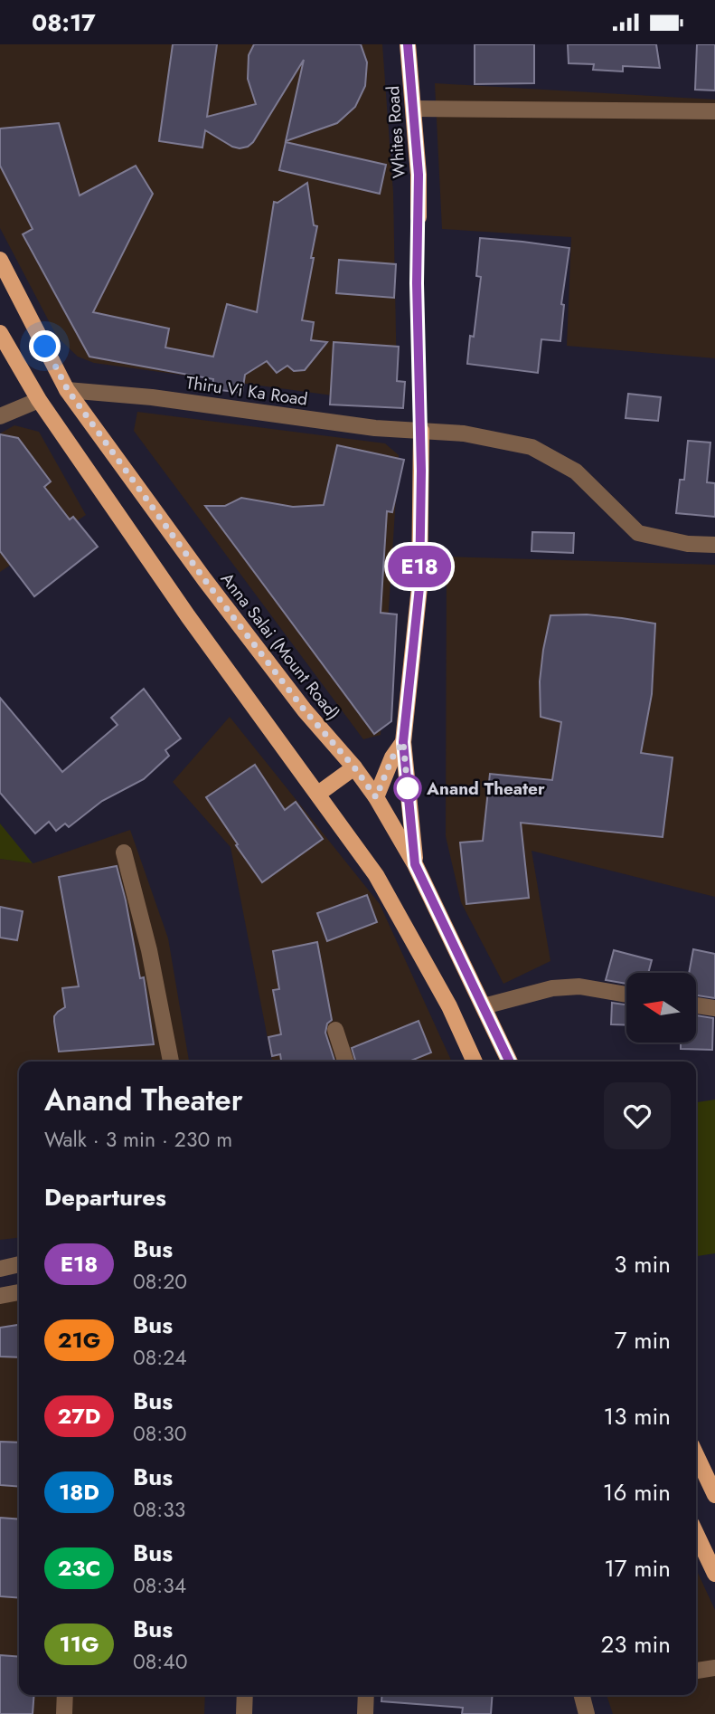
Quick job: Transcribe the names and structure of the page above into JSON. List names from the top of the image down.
{
  "streets": {
    "main road": ["Whites Road", "Anna Salai (Mount Road)"],
    "street": ["Thiru Vi Ka Road"]
  },
  "crossings": [
    ["Thiru Vi Ka Road", "Anna Salai (Mount Road)"]
  ],
  "places": ["Anand Theater"],
  "lines": ["bus line E18"],
  "north": "left",
  "page": {
    "status": "08:17",
    "on_map": "E18",
    "heading": [
      ["Anand Theater", "Walk · 3 min · 230 m"],
      "Departures"
    ],
    "list": [
      {
        "mark": "E18",
        "name": "Bus",
        "note": "08:20",
        "value": "3 min"
      },
      {
        "mark": "21G",
        "name": "Bus",
        "note": "08:24",
        "value": "7 min"
      },
      {
        "mark": "27D",
        "name": "Bus",
        "note": "08:30",
        "value": "13 min"
      },
      {
        "mark": "18D",
        "name": "Bus",
        "note": "08:33",
        "value": "16 min"
      },
      {
        "mark": "23C",
        "name": "Bus",
        "note": "08:34",
        "value": "17 min"
      },
      {
        "mark": "11G",
        "name": "Bus",
        "note": "08:40",
        "value": "23 min"
      }
    ]
  }
}
